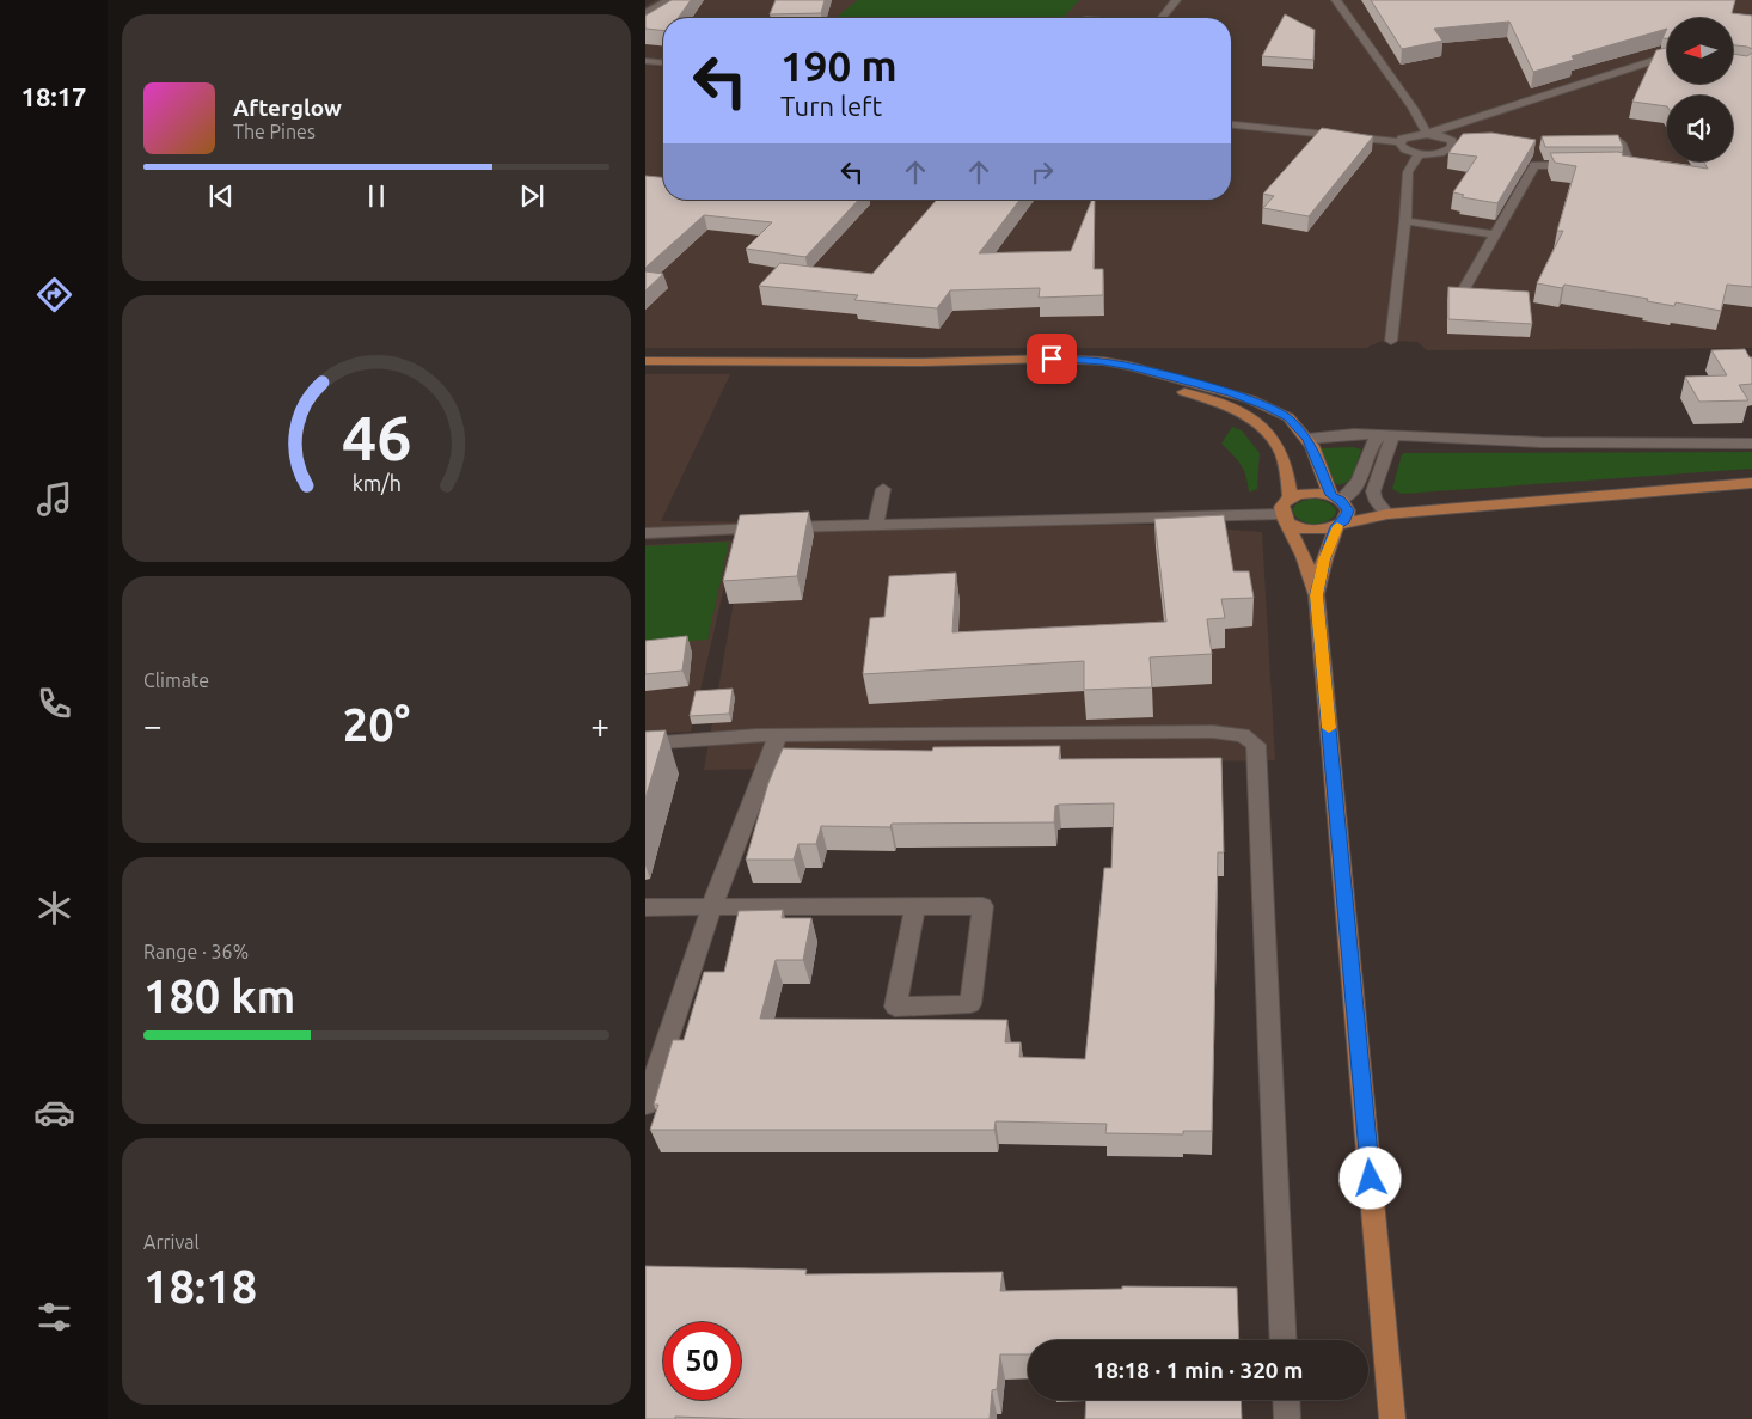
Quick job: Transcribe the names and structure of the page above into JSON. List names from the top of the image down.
{
  "north": "left",
  "page": {
    "tabs": "18:17",
    "turn": ["190 m", "Turn left"],
    "song": ["Afterglow", "The Pines"],
    "tile": [
      "Climate",
      ["Range · 36%", "180 km"],
      ["Arrival", "18:18"]
    ],
    "heat": ["−", "20°", "+"],
    "limit": "50",
    "trip": "18:18 · 1 min · 320 m",
    "gauge": ["46", "km/h"]
  }
}
